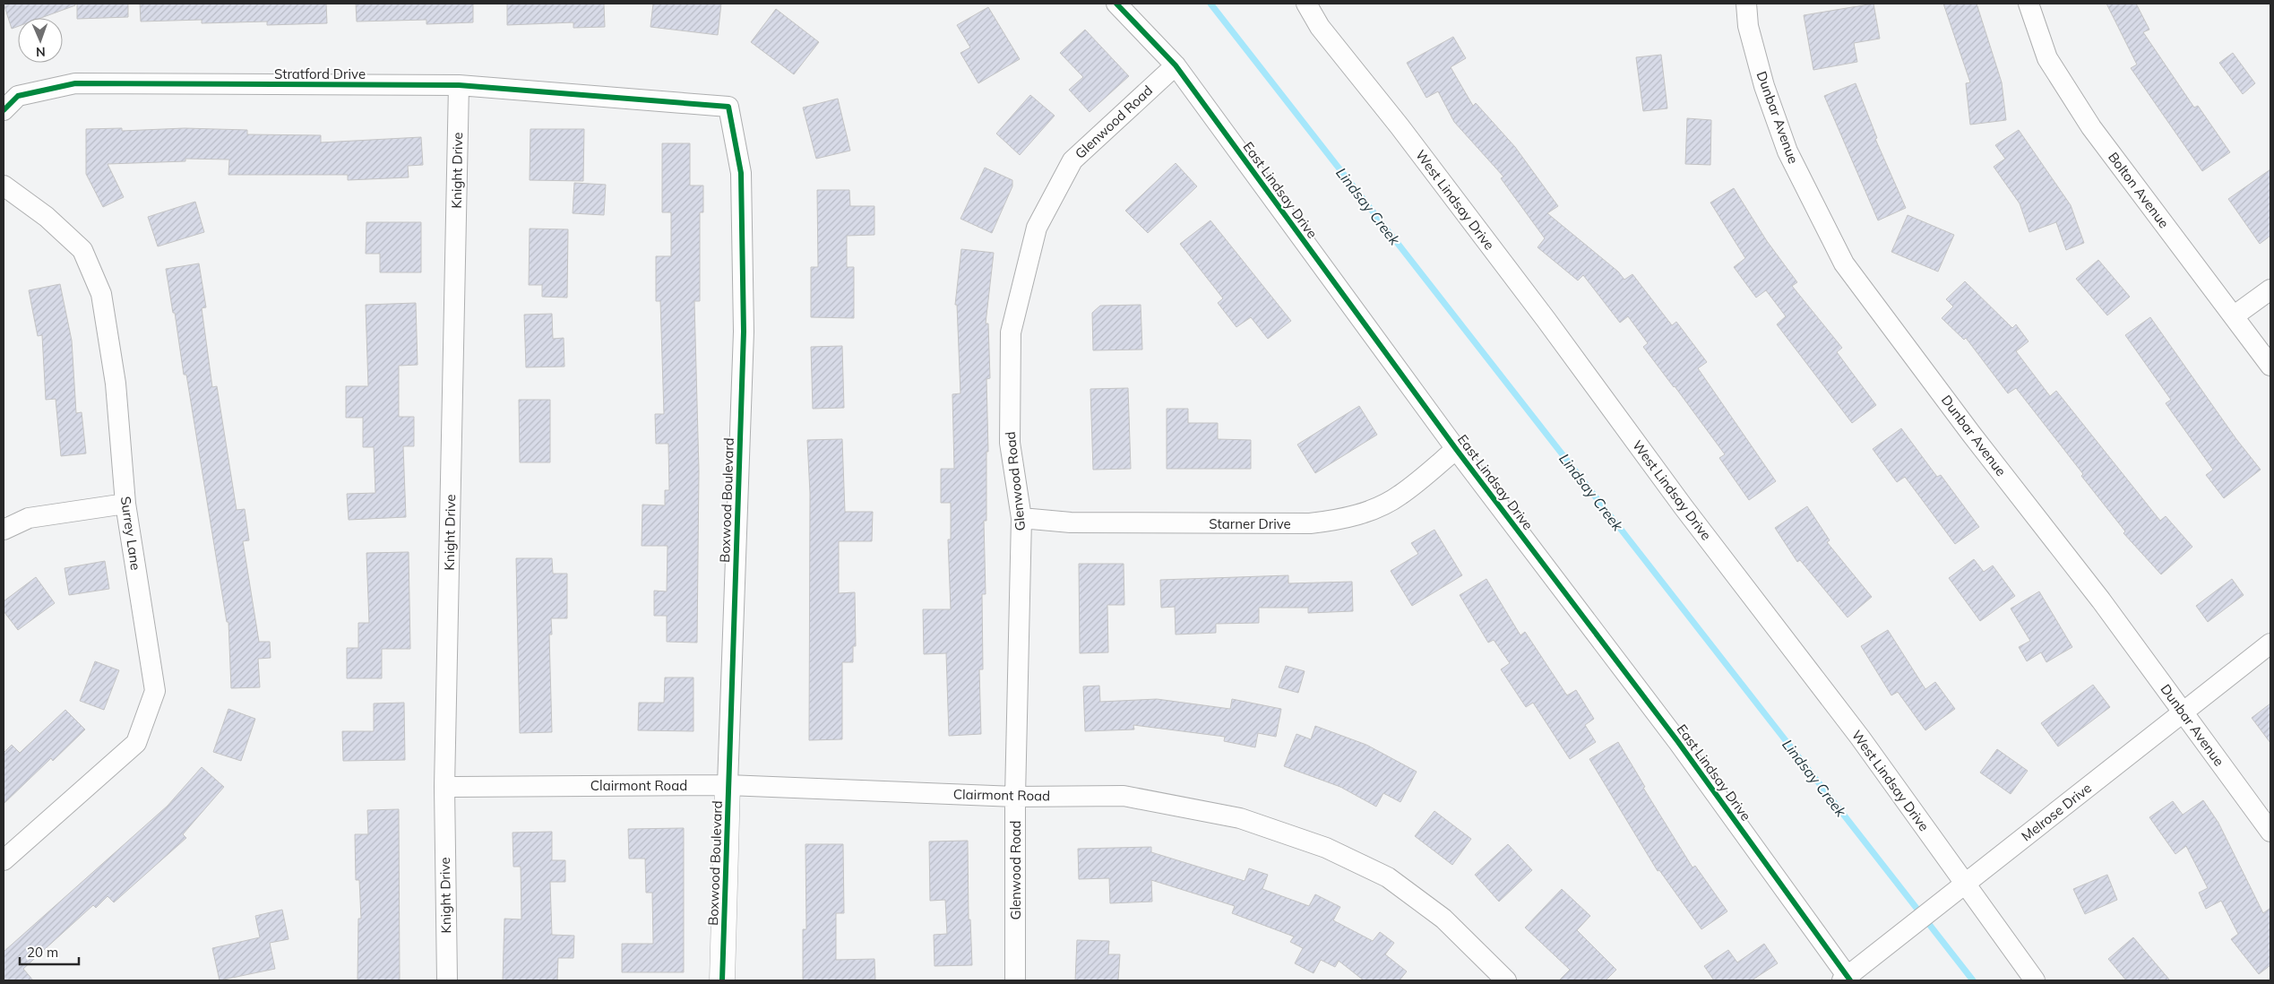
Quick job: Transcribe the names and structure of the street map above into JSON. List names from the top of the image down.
{
  "streets": {
    "street": [
      "Stratford Drive",
      "Dunbar Avenue",
      "Glenwood Road",
      "Knight Drive",
      "East Lindsay Drive",
      "Bolton Avenue",
      "West Lindsay Drive",
      "Boxwood Boulevard",
      "Starner Drive",
      "Surrey Lane",
      "Clairmont Road",
      "Melrose Drive"
    ]
  },
  "crossings": [
    ["Stratford Drive", "Knight Drive"],
    ["Stratford Drive", "Boxwood Boulevard"],
    ["Dunbar Avenue", "Melrose Drive"],
    ["Glenwood Road", "East Lindsay Drive"],
    ["Glenwood Road", "Starner Drive"],
    ["Glenwood Road", "Clairmont Road"],
    ["Knight Drive", "Clairmont Road"],
    ["East Lindsay Drive", "Starner Drive"],
    ["East Lindsay Drive", "Melrose Drive"],
    ["West Lindsay Drive", "Melrose Drive"],
    ["Boxwood Boulevard", "Clairmont Road"]
  ],
  "water": ["Lindsay Creek"],
  "scale_bar": "20 m",
  "north": "bottom"
}
